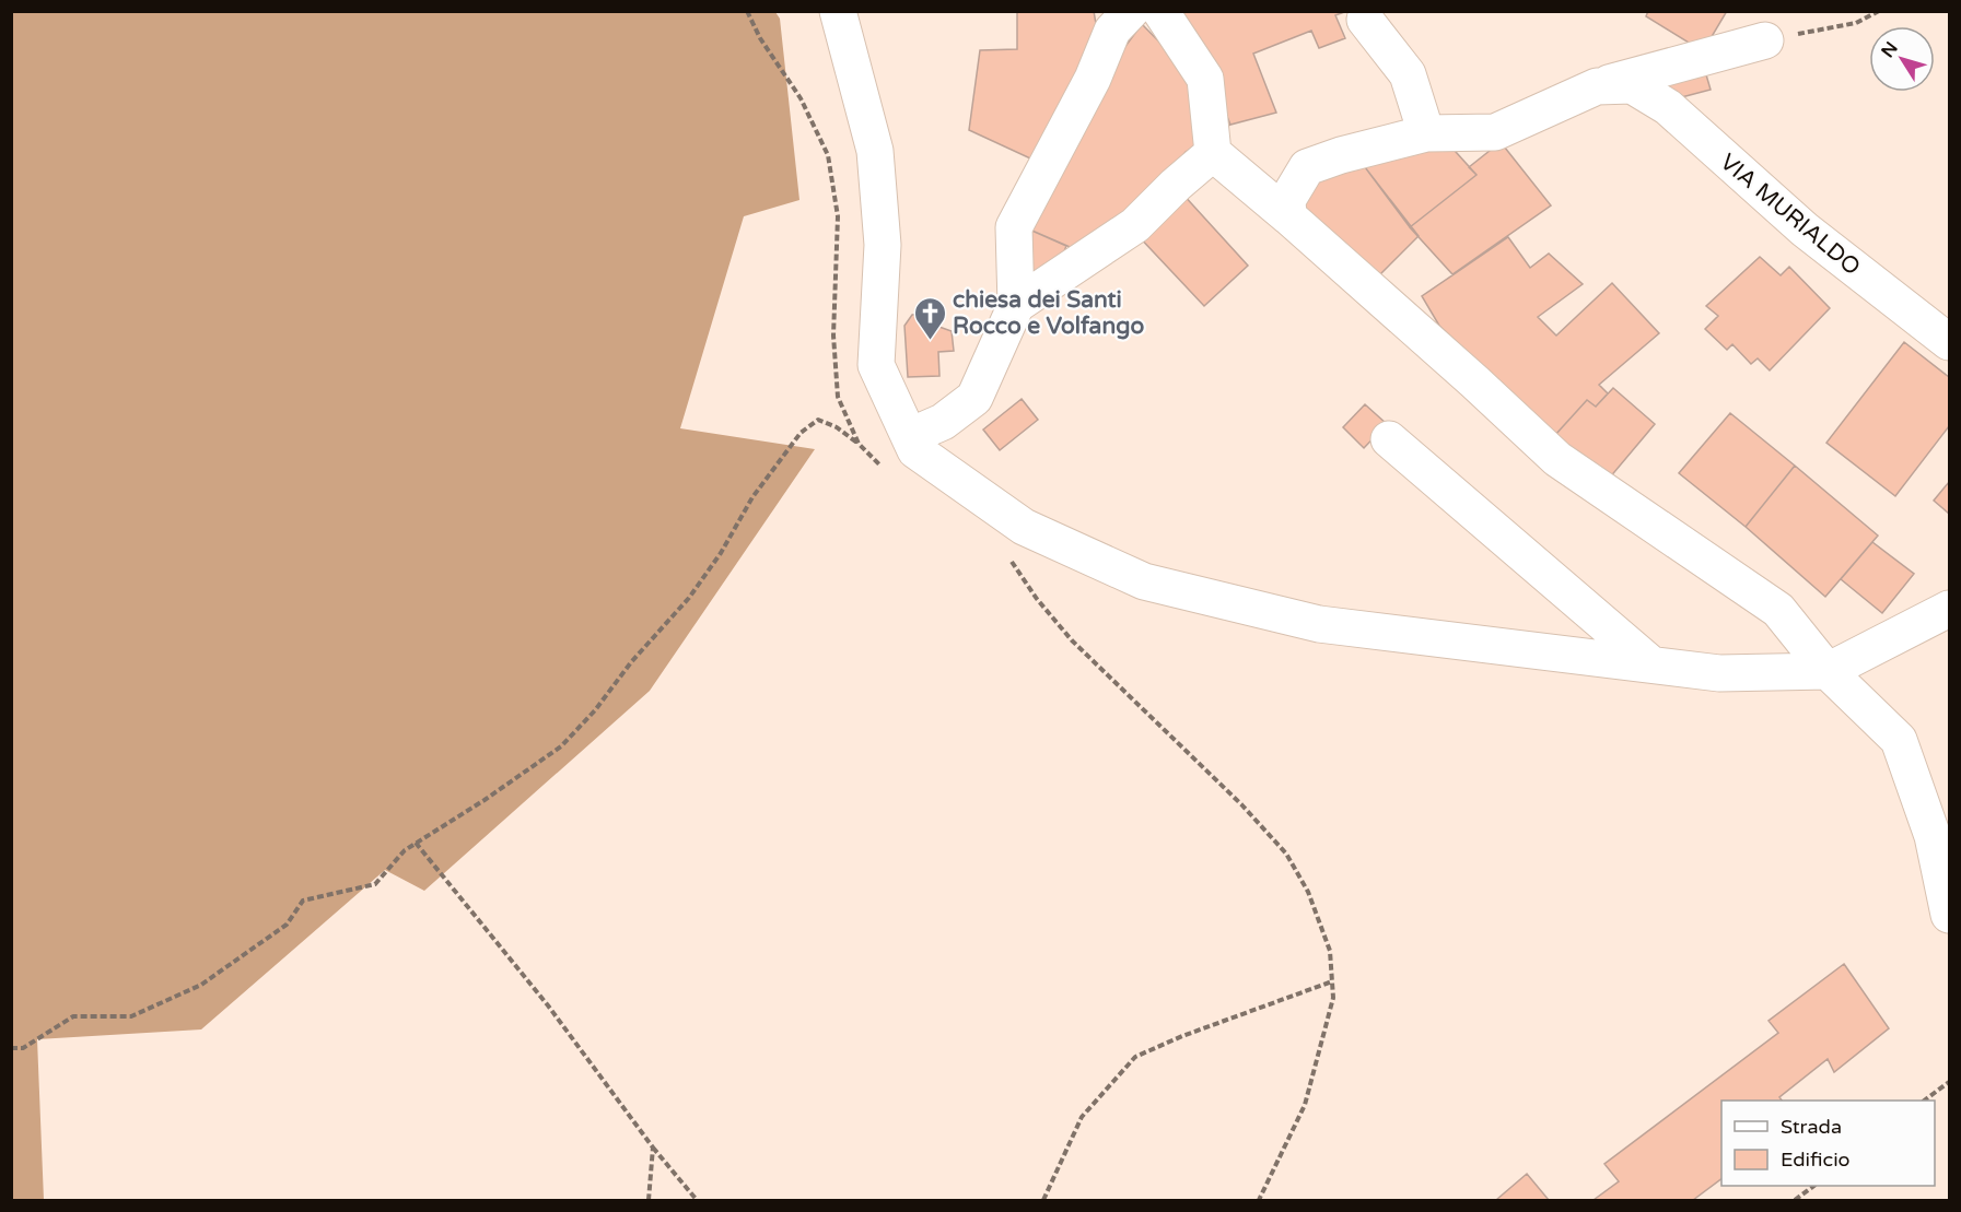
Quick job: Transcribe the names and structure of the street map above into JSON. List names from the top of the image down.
{
  "streets": {
    "street": ["VIA MURIALDO"]
  },
  "places": {
    "church": ["chiesa dei Santi Rocco e Volfango"]
  },
  "legend": ["Strada", "Edificio"],
  "north": "top left"
}
